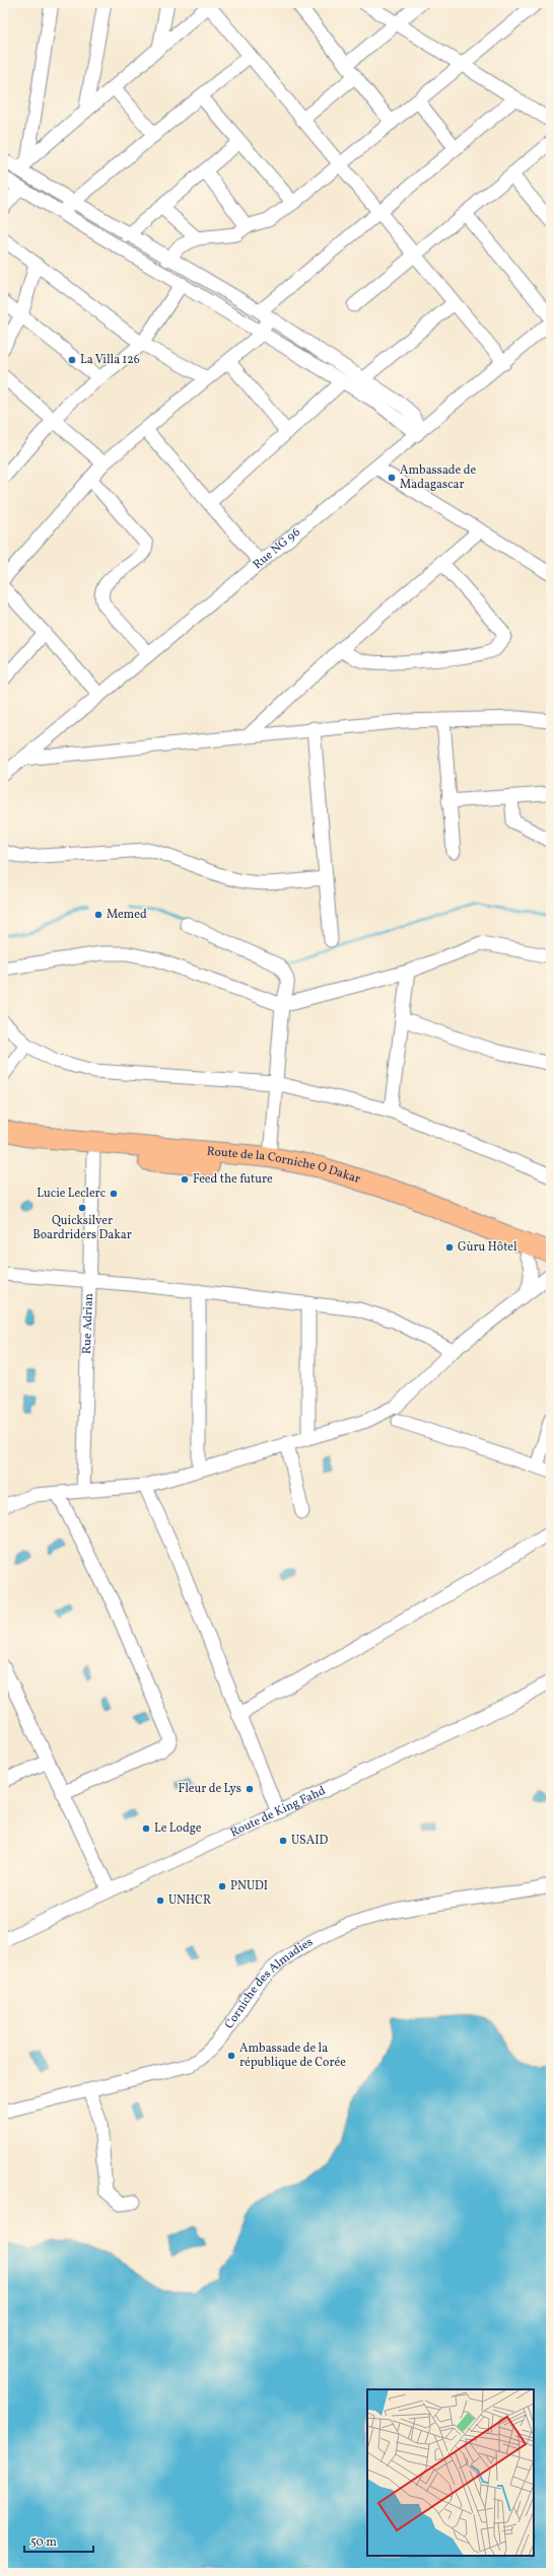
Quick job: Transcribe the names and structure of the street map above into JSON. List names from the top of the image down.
{
  "streets": {
    "highway": ["Route de la Corniche O Dakar"],
    "street": [
      "Rue NG 96",
      "Rue Adrian",
      "Route de King Fahd",
      "Corniche des Almadies"
    ]
  },
  "crossings": [
    ["Route de la Corniche O Dakar", "Rue Adrian"]
  ],
  "places": [
    "La Villa 126",
    "Ambassade de Madagascar",
    "Memed",
    "Feed the future",
    "Lucie Leclerc",
    "Quicksilver Boardriders Dakar",
    "Gùru Hôtel",
    "Fleur de Lys",
    "Le Lodge",
    "USAID",
    "PNUDI",
    "UNHCR",
    "Ambassade de la république de Corée"
  ],
  "scale_bar": "50 m"
}
